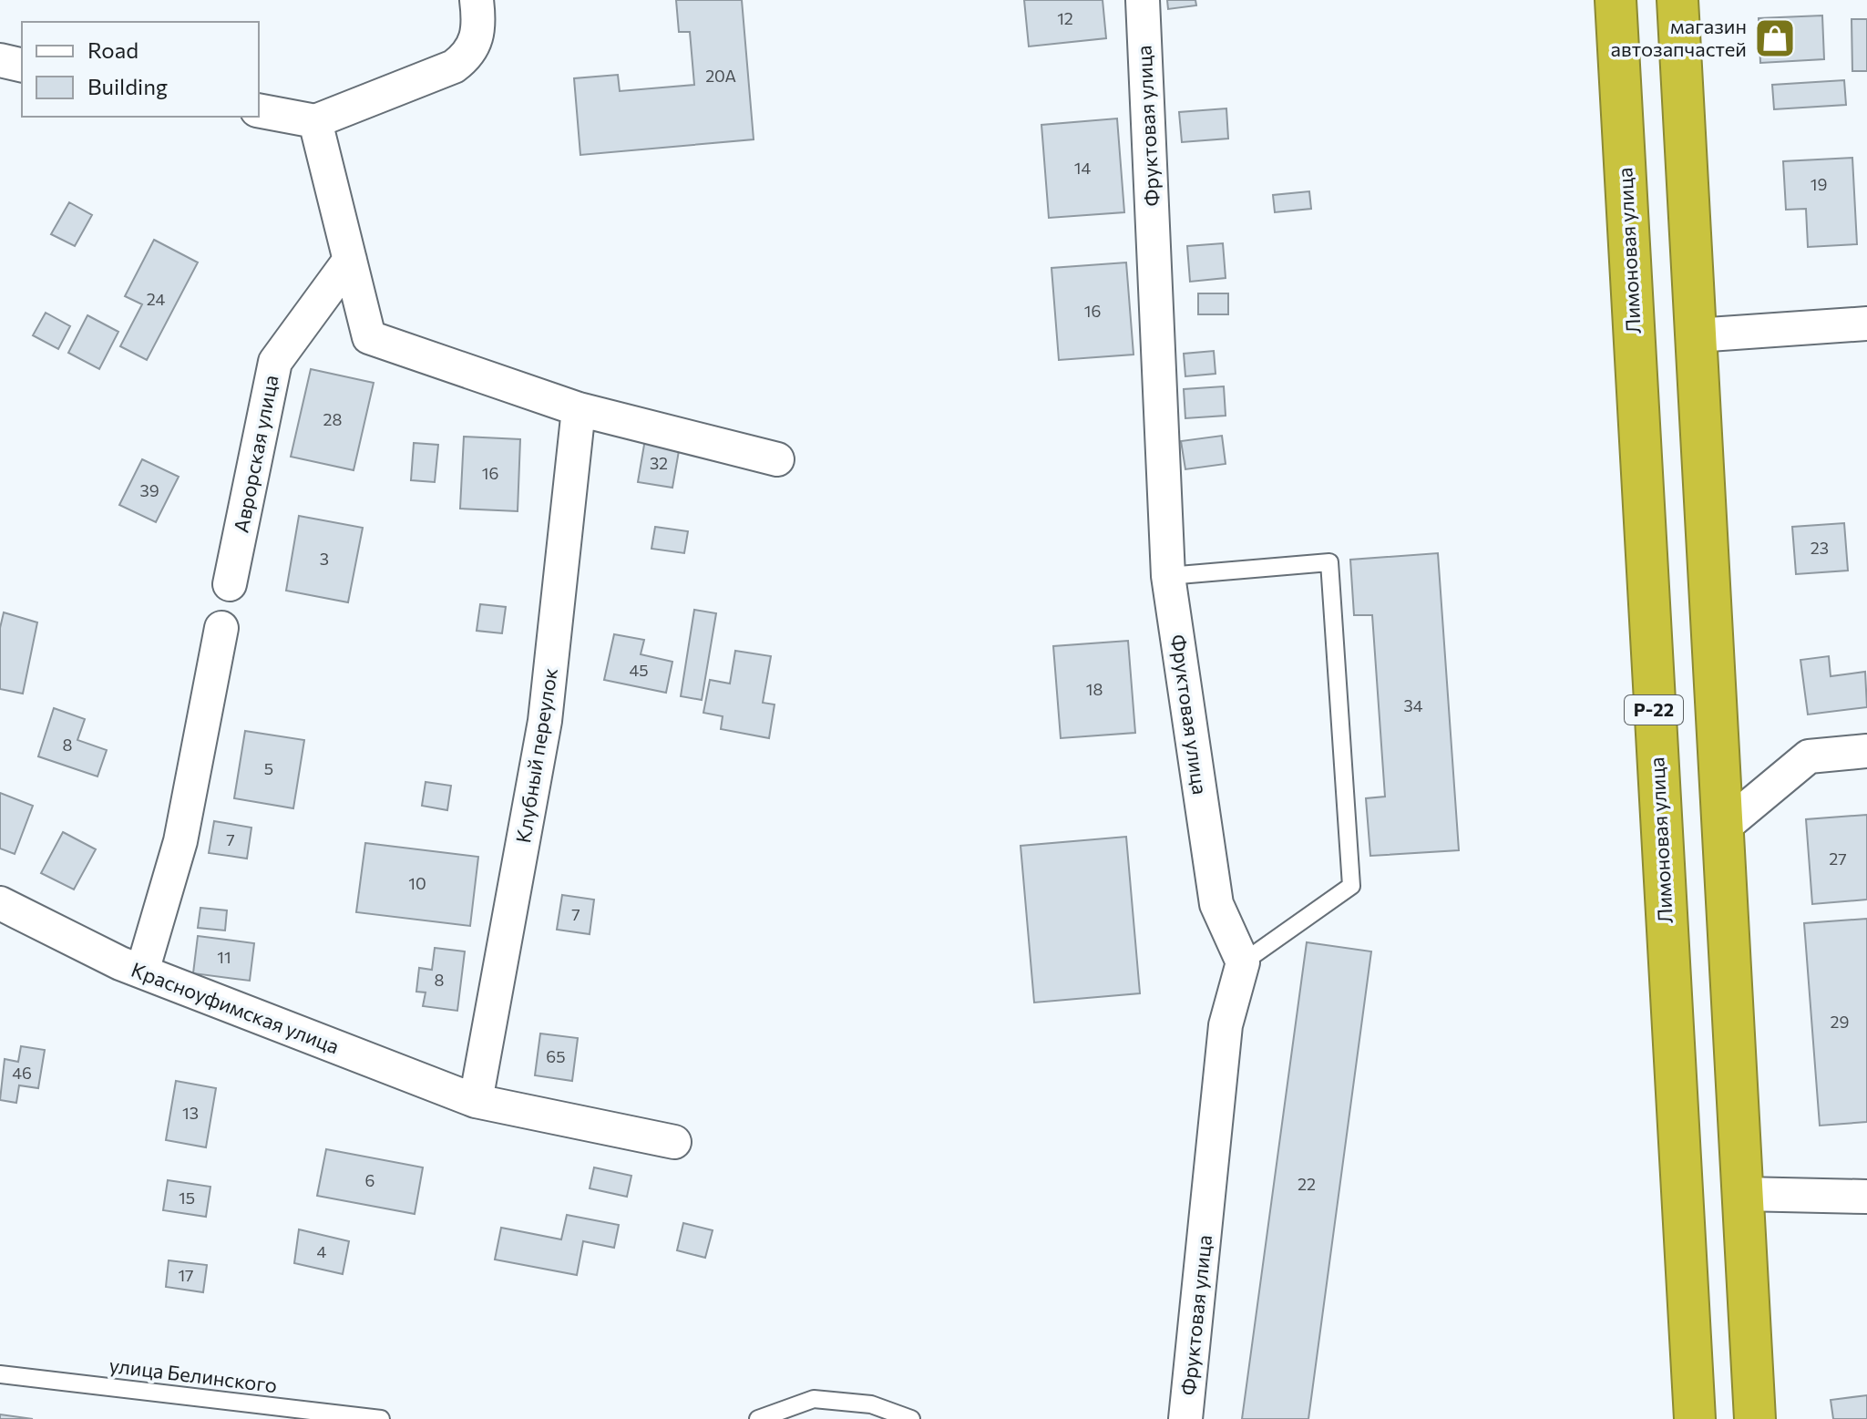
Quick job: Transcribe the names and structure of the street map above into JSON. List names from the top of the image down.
{
  "streets": {
    "highway": ["Лимоновая улица", "Р-22"],
    "street": [
      "Фруктовая улица",
      "Аврорская улица",
      "Клубный переулок",
      "Красноуфимская улица"
    ],
    "lane": ["улица Белинского"]
  },
  "crossings": [
    ["Клубный переулок", "Красноуфимская улица"]
  ],
  "places": {
    "shop": ["магазин автозапчастей"]
  },
  "house_numbers": [
    "12",
    "20А",
    "14",
    "19",
    "24",
    "16",
    "28",
    "32",
    "16",
    "39",
    "23",
    "3",
    "45",
    "18",
    "34",
    "8",
    "5",
    "7",
    "27",
    "10",
    "7",
    "11",
    "8",
    "29",
    "65",
    "46",
    "13",
    "6",
    "22",
    "15",
    "4",
    "17"
  ],
  "legend": ["Road", "Building"]
}
